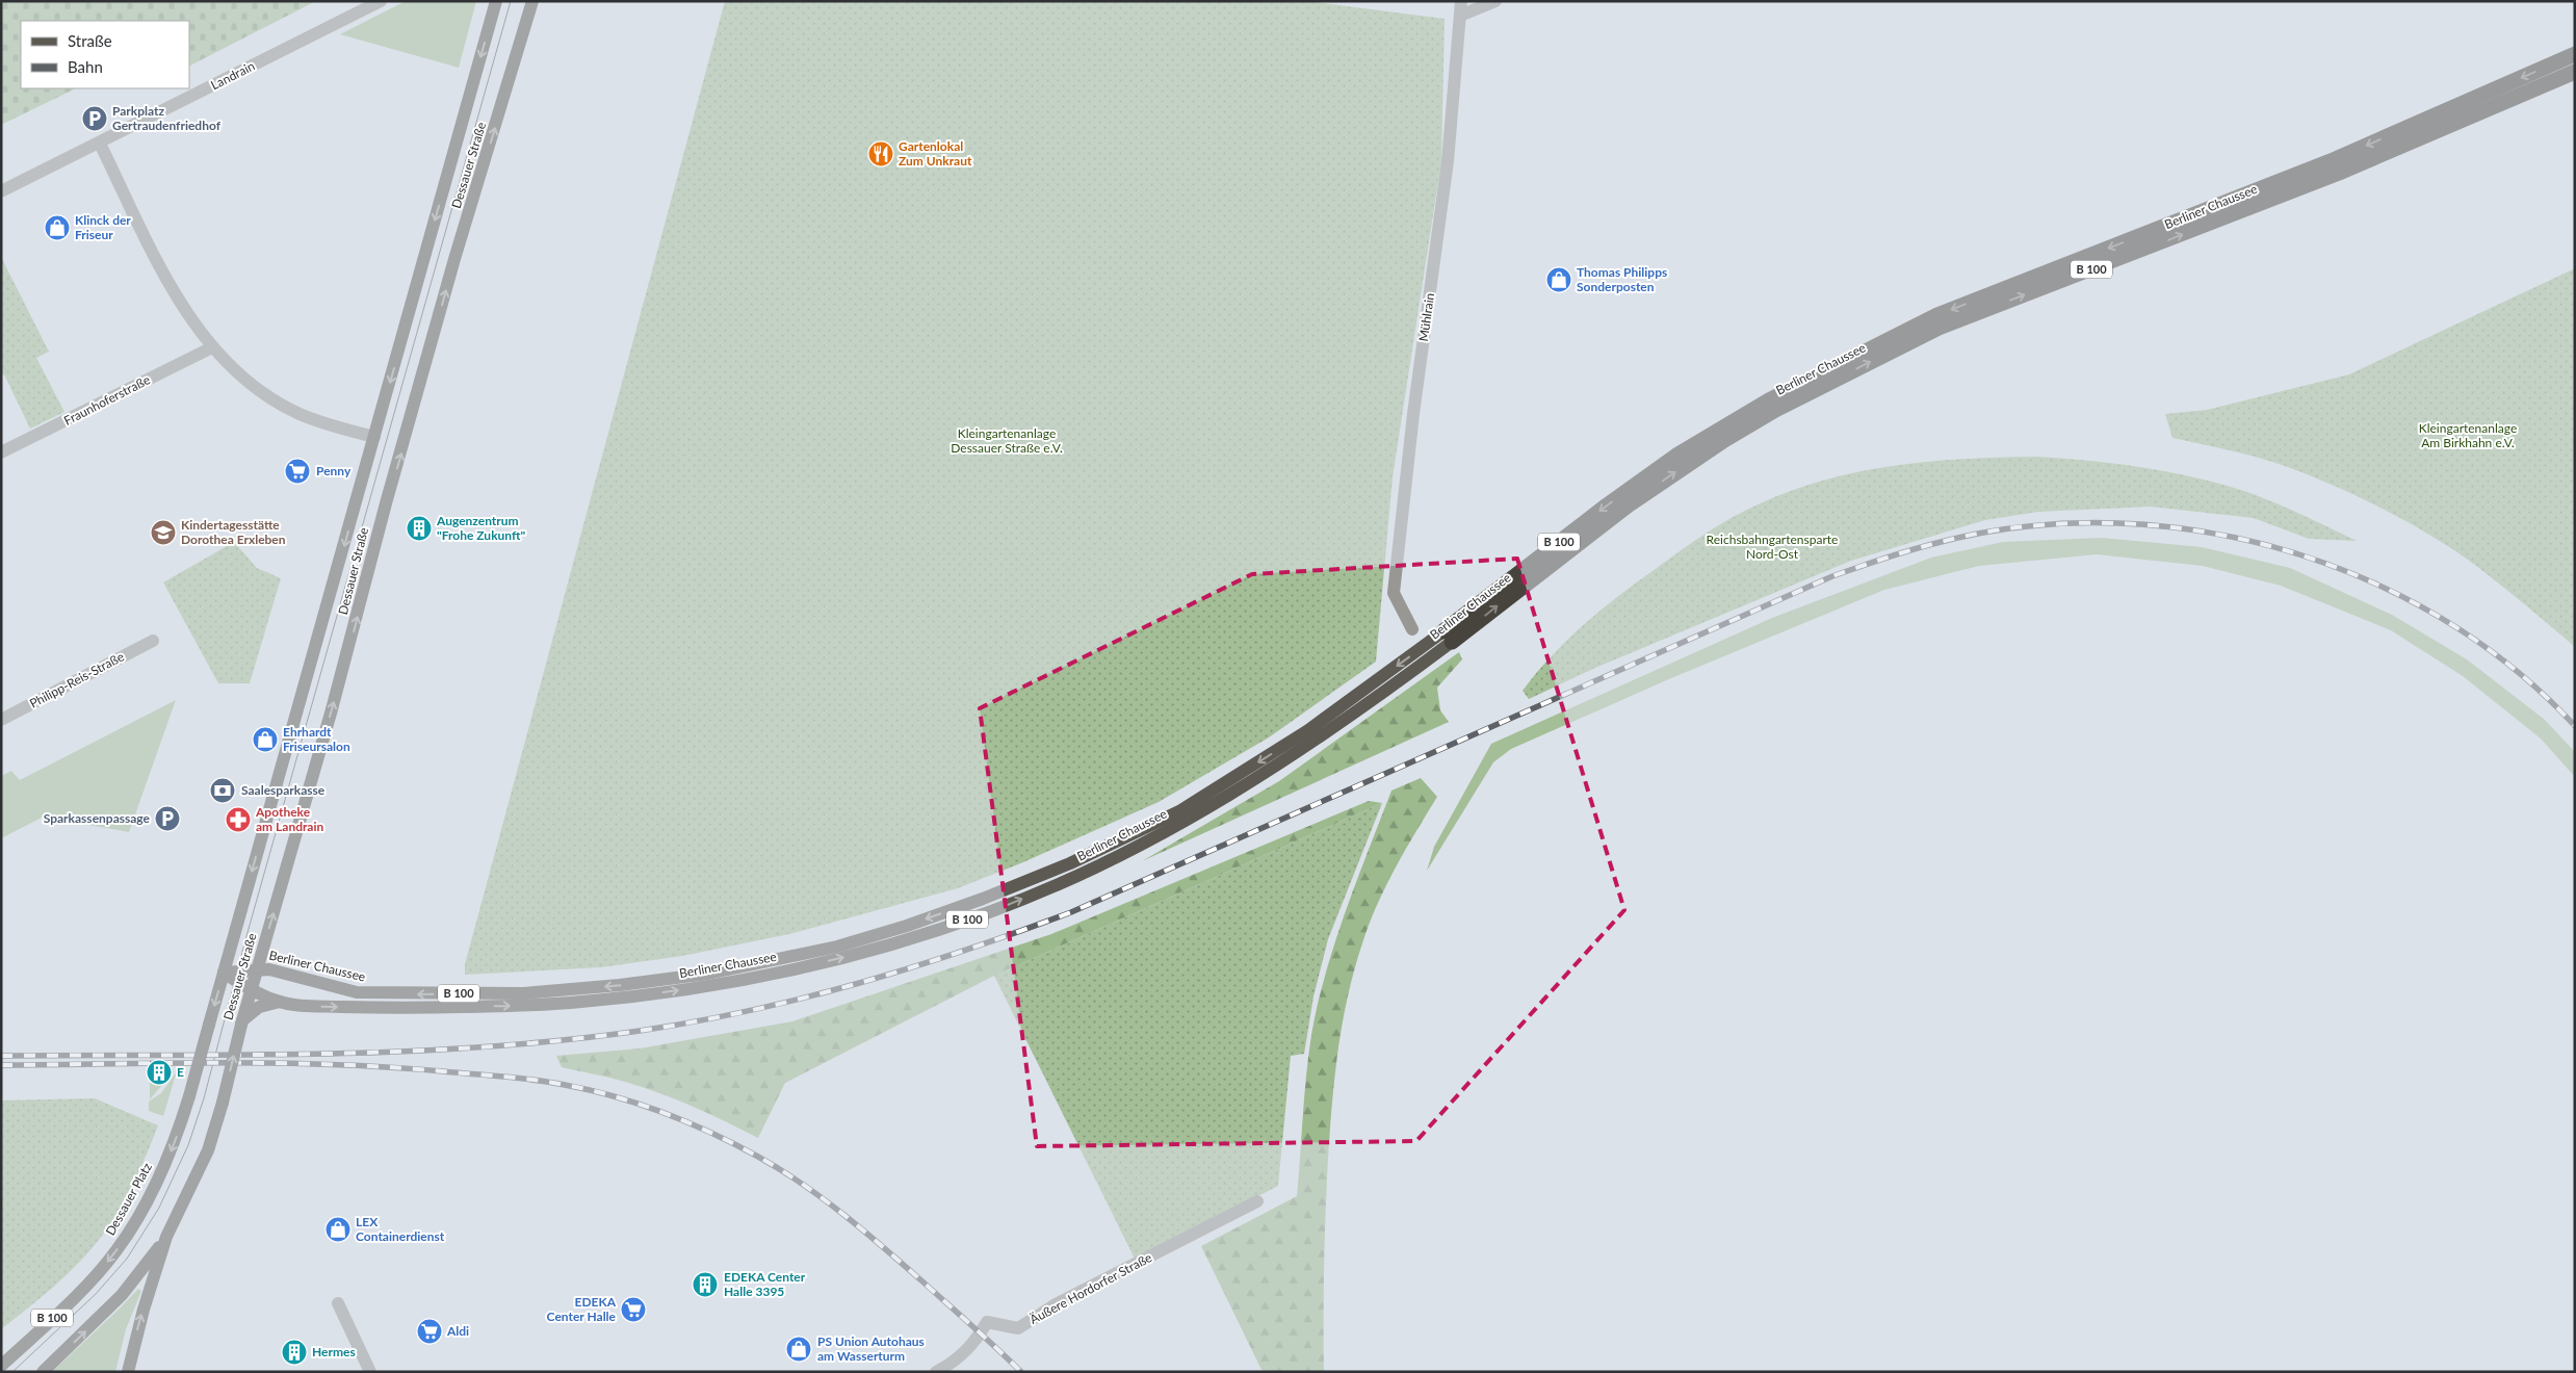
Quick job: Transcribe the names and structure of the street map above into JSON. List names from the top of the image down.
{
  "streets": {
    "highway": ["Berliner Chaussee", "B 100"],
    "main road": ["Dessauer Straße", "Dessauer Platz"],
    "street": [
      "Landrain",
      "Mühlrain",
      "Fraunhoferstraße",
      "Philipp-Reis-Straße",
      "Äußere Hordorfer Straße"
    ]
  },
  "crossings": [
    ["Dessauer Straße", "Berliner Chaussee"],
    ["Dessauer Straße", "B 100"],
    ["Dessauer Straße", "Dessauer Platz"]
  ],
  "parks": ["Kleingartenanlage Am Birkhahn e.V.", "Kleingartenanlage Dessauer Straße e.V.", "Reichsbahngartensparte Nord-Ost"],
  "places": {
    "parking": ["Parkplatz Gertraudenfriedhof", "Sparkassenpassage"],
    "restaurant": ["Gartenlokal Zum Unkraut"],
    "shop": [
      "Klinck der Friseur",
      "Thomas Philipps Sonderposten",
      "Ehrhardt Friseursalon",
      "LEX Containerdienst",
      "PS Union Autohaus am Wasserturm"
    ],
    "supermarket": ["Penny", "EDEKA Center Halle", "Aldi"],
    "building": [
      "Augenzentrum \"Frohe Zukunft\"",
      "E",
      "EDEKA Center Halle 3395",
      "Hermes"
    ],
    "school or university": ["Kindertagesstätte Dorothea Erxleben"],
    "bank": ["Saalesparkasse"],
    "pharmacy": ["Apotheke am Landrain"]
  },
  "legend": ["Straße", "Bahn"]
}
